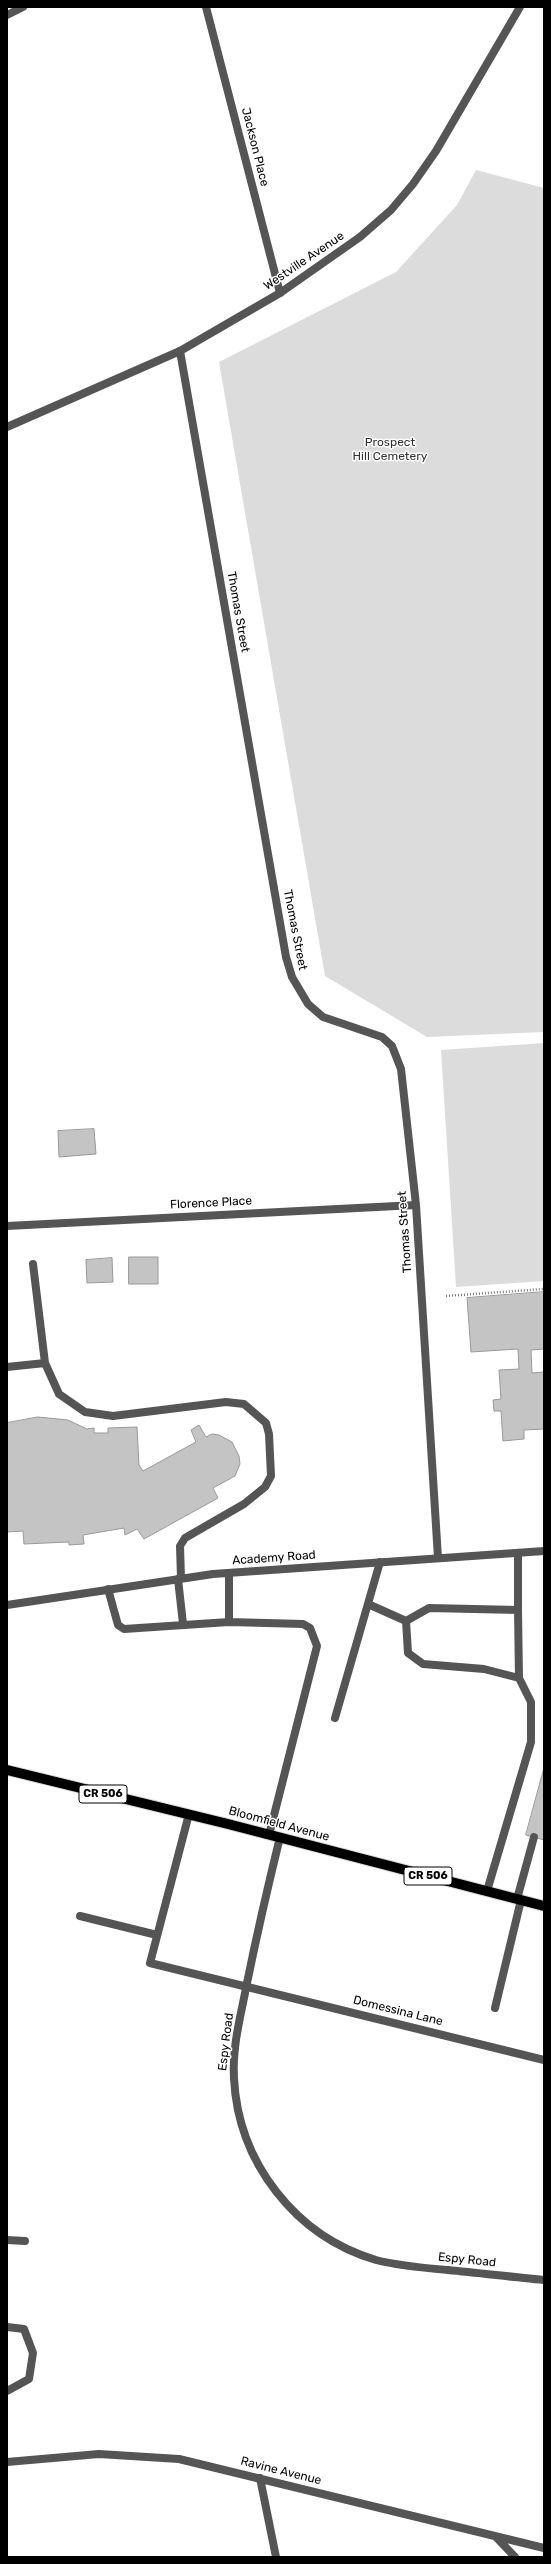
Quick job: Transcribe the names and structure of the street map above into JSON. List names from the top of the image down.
{
  "streets": {
    "main road": ["CR 506", "Bloomfield Avenue"],
    "street": [
      "Jackson Place",
      "Westville Avenue",
      "Thomas Street",
      "Florence Place",
      "Academy Road",
      "Domessina Lane",
      "Espy Road",
      "Ravine Avenue"
    ]
  },
  "crossings": [
    ["Jackson Place", "Westville Avenue"],
    ["Westville Avenue", "Thomas Street"],
    ["Thomas Street", "Florence Place"],
    ["Thomas Street", "Academy Road"],
    ["Bloomfield Avenue", "Espy Road"],
    ["Domessina Lane", "Espy Road"]
  ],
  "parks": ["Prospect Hill Cemetery"]
}
